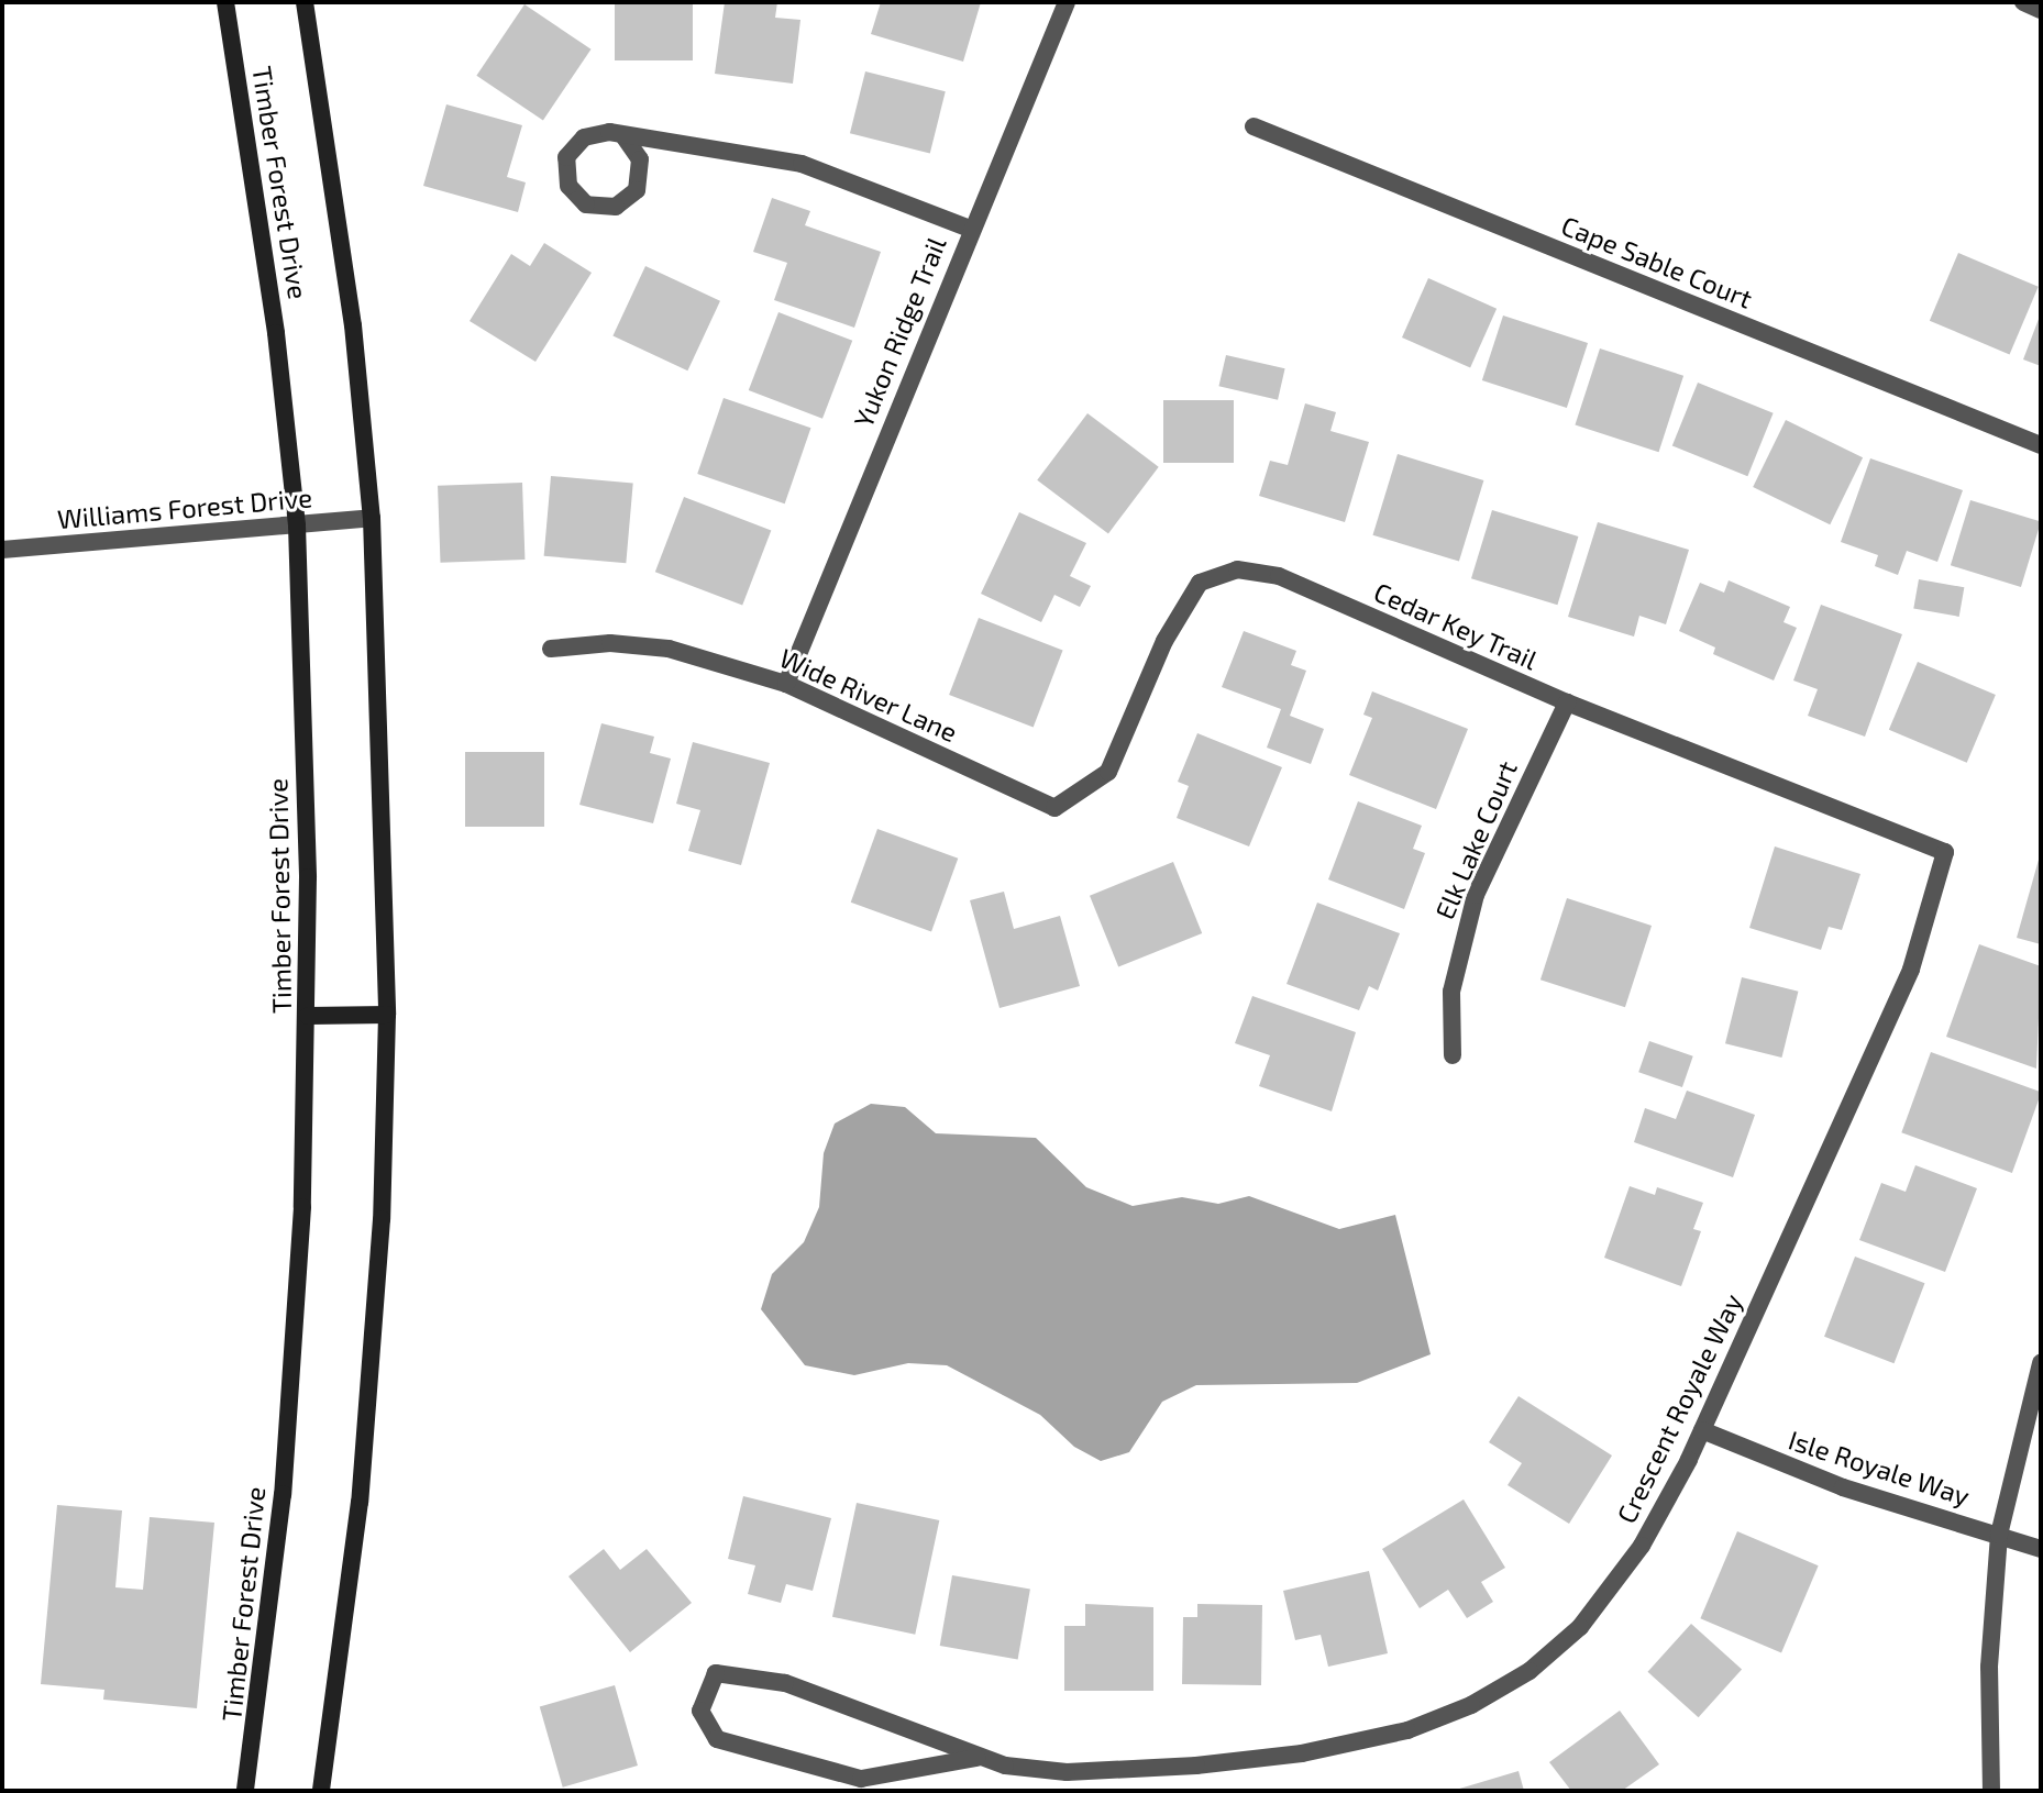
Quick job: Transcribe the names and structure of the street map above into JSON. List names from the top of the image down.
{
  "streets": {
    "main road": ["Timber Forest Drive"],
    "street": [
      "Cape Sable Court",
      "Yukon Ridge Trail",
      "Williams Forest Drive",
      "Cedar Key Trail",
      "Wide River Lane",
      "Elk Lake Court",
      "Crescent Royale Way",
      "Isle Royale Way"
    ]
  },
  "crossings": [
    ["Timber Forest Drive", "Williams Forest Drive"],
    ["Yukon Ridge Trail", "Wide River Lane"],
    ["Cedar Key Trail", "Wide River Lane"],
    ["Cedar Key Trail", "Elk Lake Court"],
    ["Cedar Key Trail", "Crescent Royale Way"],
    ["Crescent Royale Way", "Isle Royale Way"]
  ]
}
